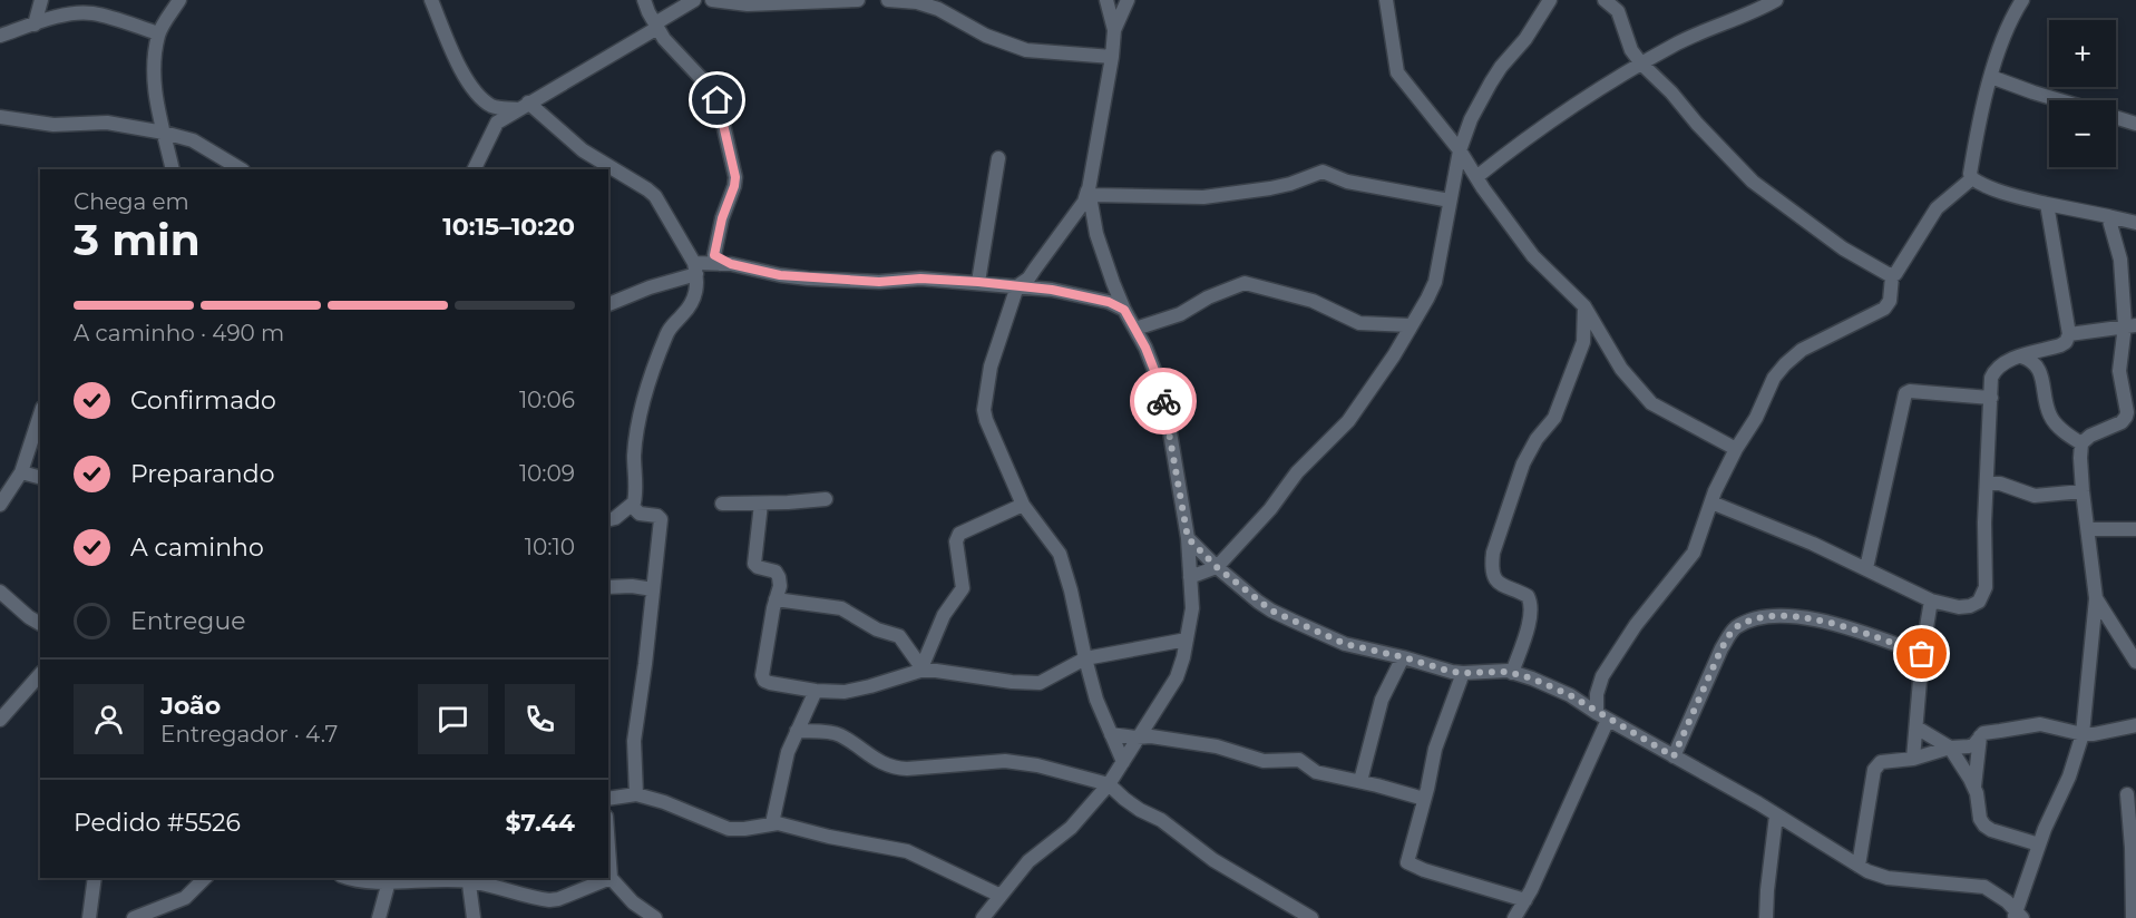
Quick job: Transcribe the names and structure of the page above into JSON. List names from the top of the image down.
{
  "page": {
    "map_buttons": ["+", "−"],
    "heading": ["3 min", "Chega em", "10:15–10:20"],
    "panel": [
      "João",
      "Entregador · 4.7",
      "Pedido #5526",
      "$7.44"
    ],
    "bar": "A caminho · 490 m",
    "list": [
      ["Confirmado", "10:06"],
      ["Preparando", "10:09"],
      ["A caminho", "10:10"],
      "Entregue"
    ]
  }
}
